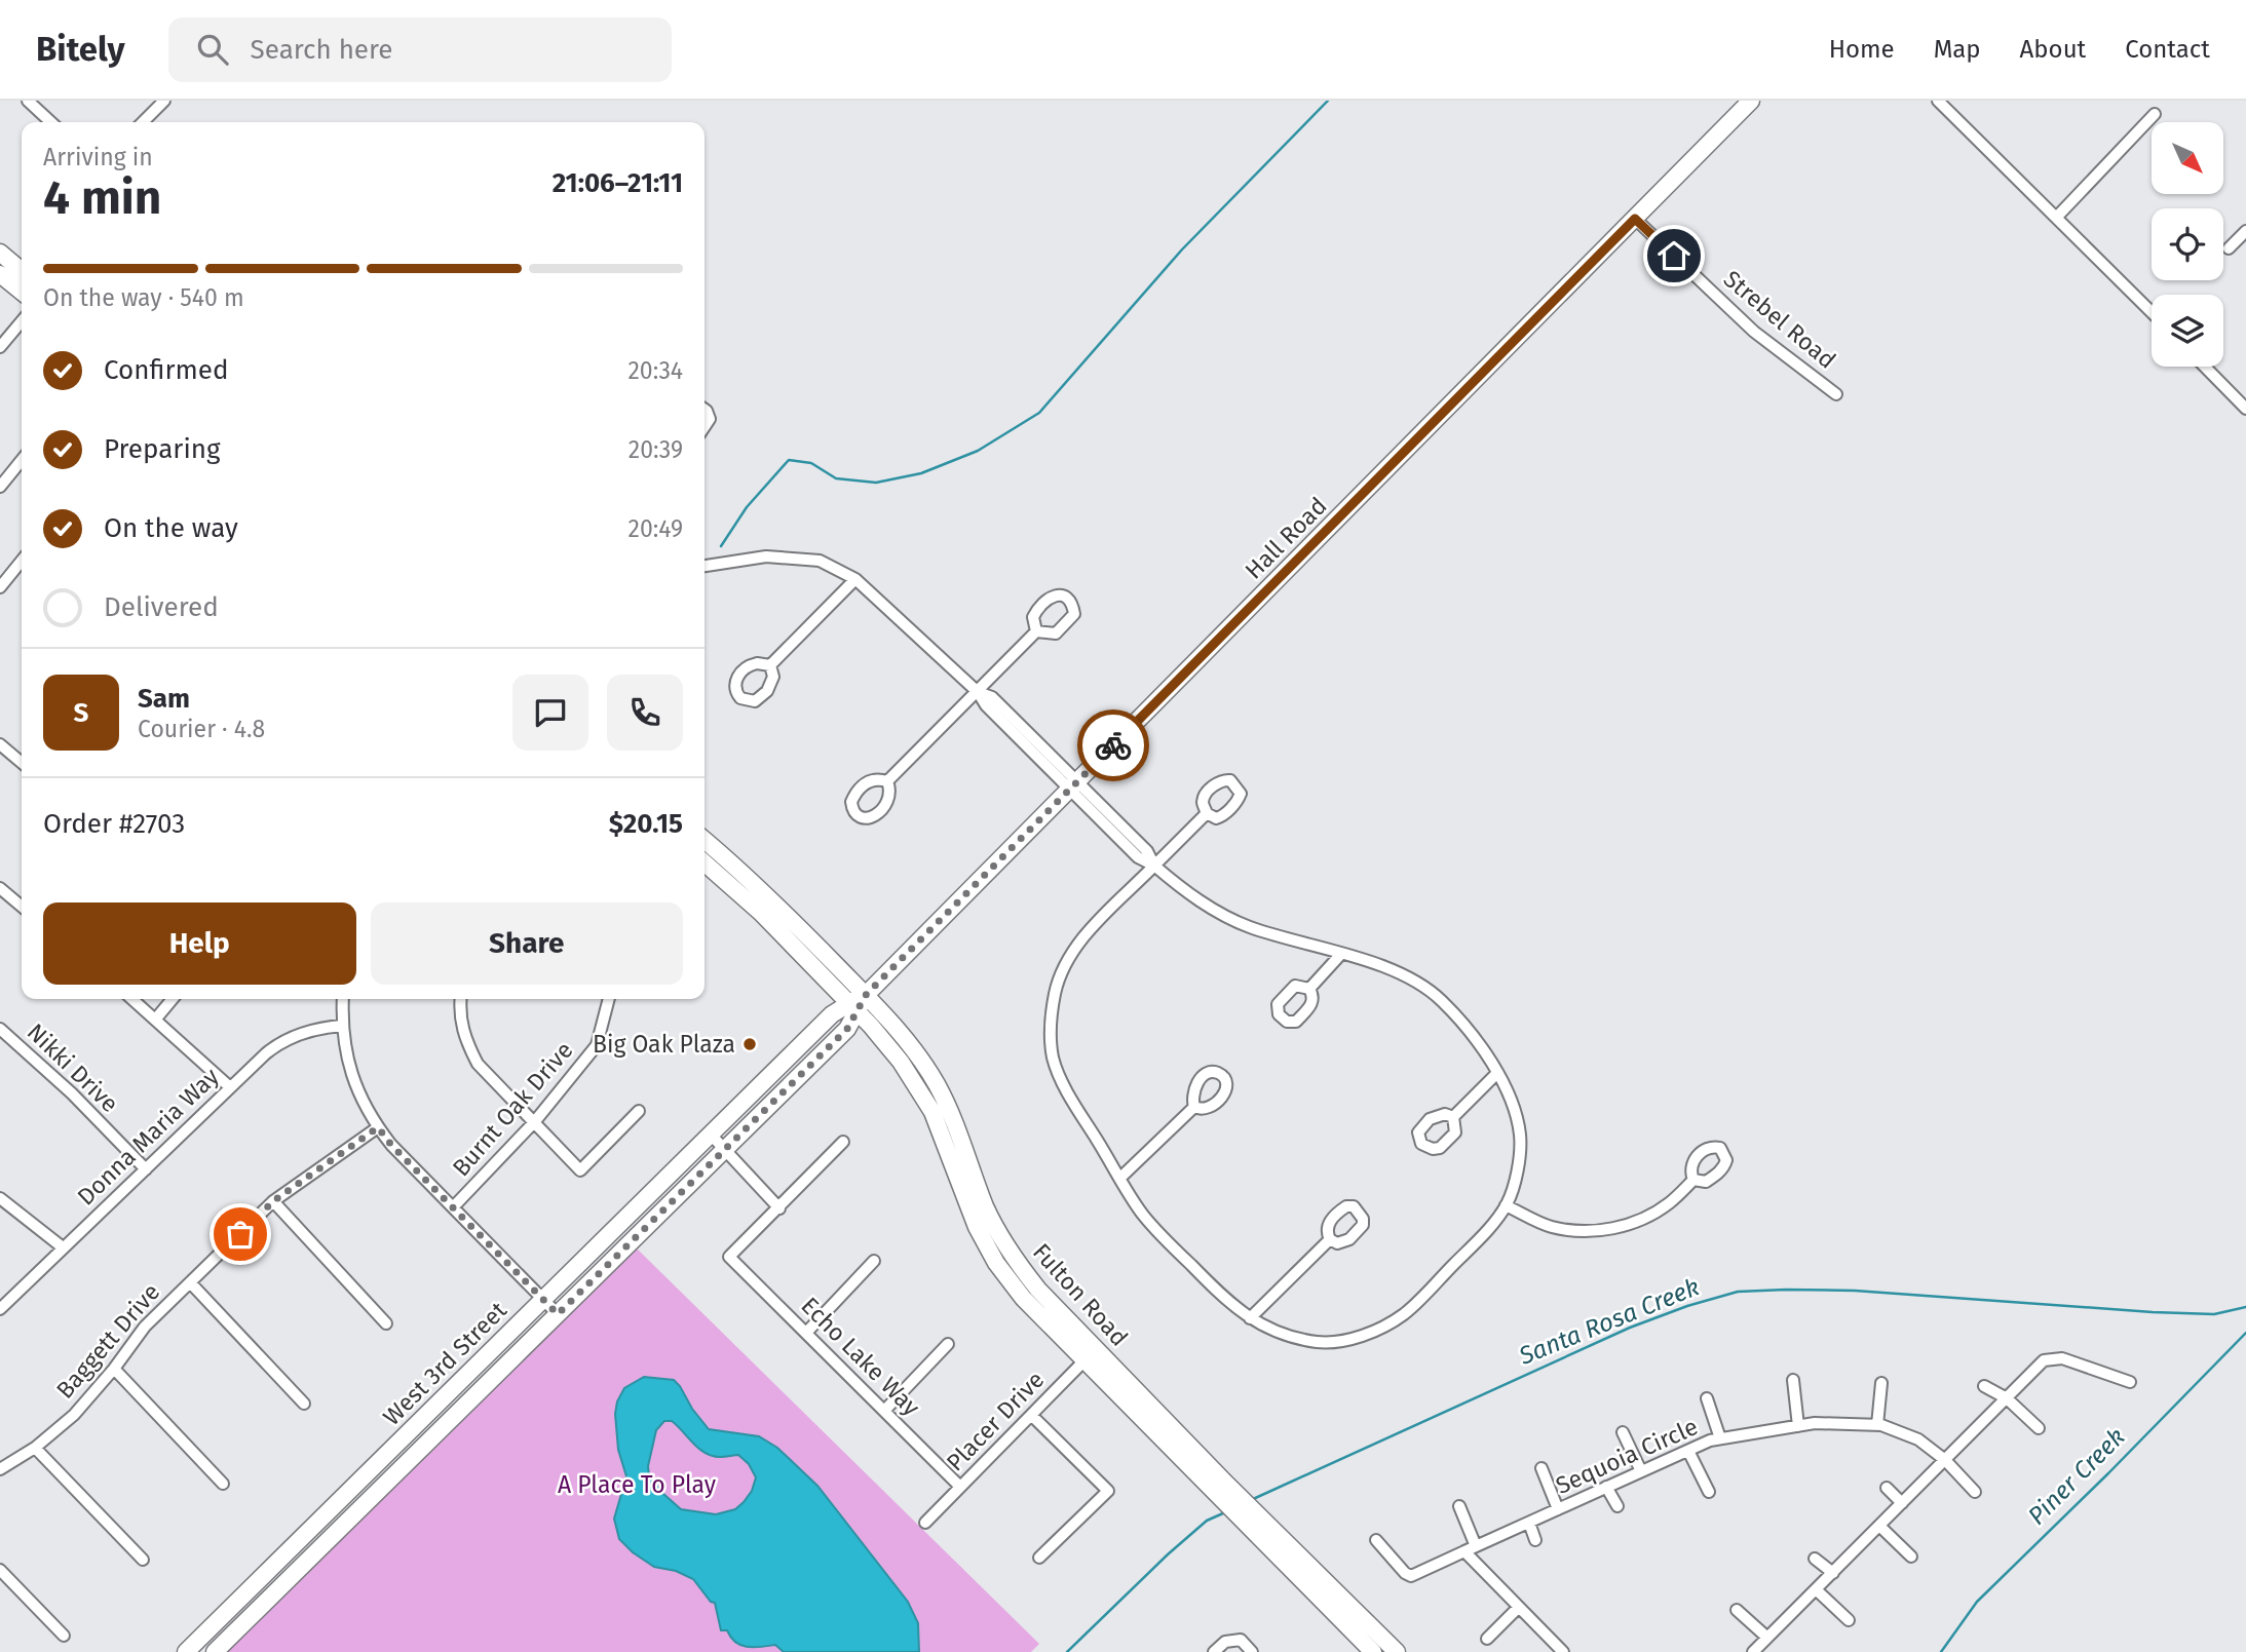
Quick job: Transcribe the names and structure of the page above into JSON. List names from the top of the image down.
{
  "streets": {
    "main road": ["Hall Road", "Fulton Road", "West 3rd Street"],
    "street": [
      "Strebel Road",
      "Nikki Drive",
      "Burnt Oak Drive",
      "Donna Maria Way",
      "Baggett Drive",
      "Echo Lake Way",
      "Placer Drive",
      "Sequoia Circle"
    ]
  },
  "crossings": [
    ["Strebel Road", "Hall Road"],
    ["Hall Road", "Fulton Road"],
    ["Hall Road", "West 3rd Street"],
    ["Nikki Drive", "Donna Maria Way"],
    ["Fulton Road", "West 3rd Street"],
    ["Fulton Road", "Placer Drive"],
    ["Echo Lake Way", "Placer Drive"]
  ],
  "water": ["Santa Rosa Creek", "Piner Creek"],
  "parks": ["A Place To Play"],
  "places": ["Big Oak Plaza"],
  "north": "bottom right",
  "page": {
    "header": "Bitely",
    "search": "Search here",
    "nav": [
      "Home",
      "Map",
      "About",
      "Contact"
    ],
    "heading": ["4 min", "Arriving in", "21:06–21:11"],
    "panel": [
      "Sam",
      "Courier · 4.8",
      "Order #2703",
      "$20.15"
    ],
    "bar": "On the way · 540 m",
    "list": [
      ["Confirmed", "20:34"],
      ["Preparing", "20:39"],
      ["On the way", "20:49"],
      "Delivered"
    ],
    "round": "S",
    "buttons": ["Help", "Share"]
  }
}
